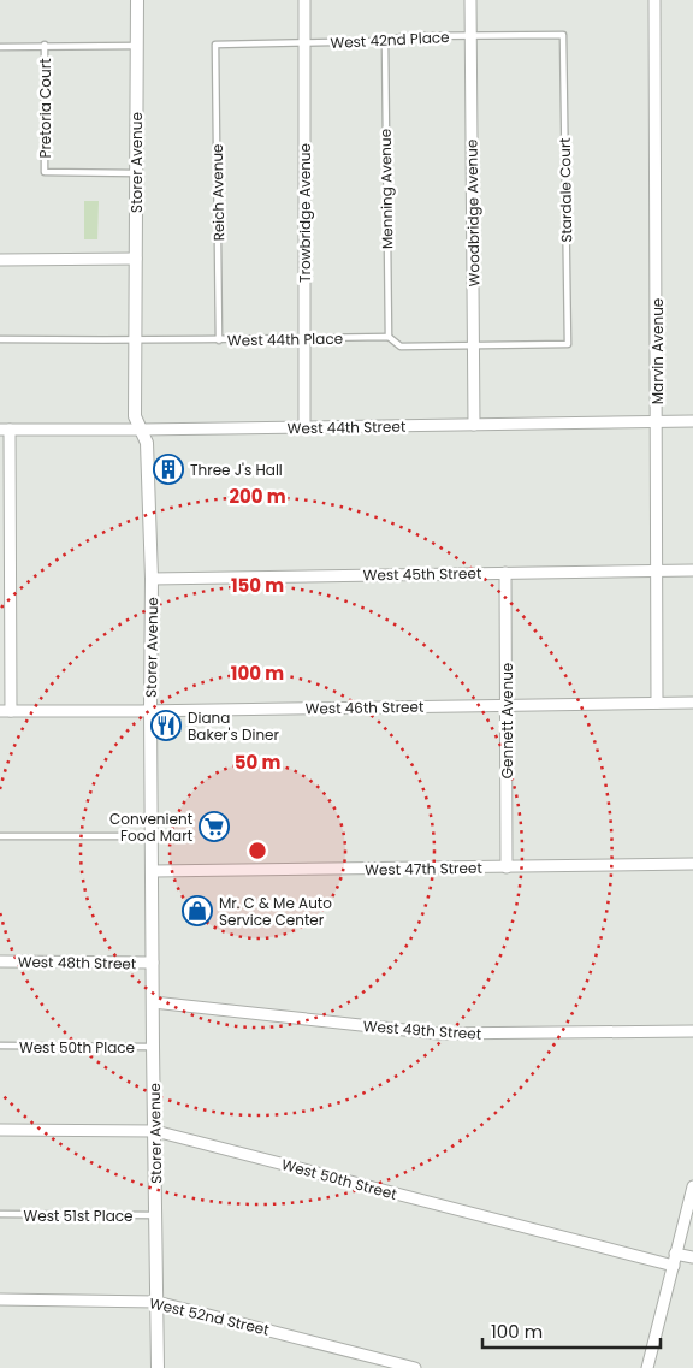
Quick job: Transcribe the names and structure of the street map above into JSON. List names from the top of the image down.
{
  "streets": {
    "street": [
      "Storer Avenue",
      "Trowbridge Avenue",
      "Woodbridge Avenue",
      "Marvin Avenue",
      "West 44th Street",
      "West 45th Street",
      "West 46th Street",
      "Gennett Avenue",
      "West 47th Street",
      "West 48th Street",
      "West 49th Street",
      "West 50th Street",
      "West 52nd Street"
    ],
    "lane": [
      "West 42nd Place",
      "Pretoria Court",
      "Menning Avenue",
      "Stardale Court",
      "Reich Avenue",
      "West 44th Place",
      "West 50th Place",
      "West 51st Place"
    ]
  },
  "crossings": [
    ["West 42nd Place", "Menning Avenue"],
    ["West 42nd Place", "Stardale Court"],
    ["West 42nd Place", "Reich Avenue"],
    ["West 42nd Place", "Trowbridge Avenue"],
    ["West 42nd Place", "Woodbridge Avenue"],
    ["Pretoria Court", "Storer Avenue"],
    ["Storer Avenue", "West 44th Place"],
    ["Storer Avenue", "West 44th Street"],
    ["Storer Avenue", "West 45th Street"],
    ["Storer Avenue", "West 46th Street"],
    ["Storer Avenue", "West 47th Street"],
    ["Storer Avenue", "West 48th Street"],
    ["Storer Avenue", "West 49th Street"],
    ["Storer Avenue", "West 50th Place"],
    ["Storer Avenue", "West 50th Street"],
    ["Storer Avenue", "West 51st Place"],
    ["Storer Avenue", "West 52nd Street"],
    ["Menning Avenue", "West 44th Place"],
    ["Stardale Court", "West 44th Place"],
    ["Reich Avenue", "West 44th Place"],
    ["Trowbridge Avenue", "West 44th Place"],
    ["Trowbridge Avenue", "West 44th Street"],
    ["Woodbridge Avenue", "West 44th Place"],
    ["Woodbridge Avenue", "West 44th Street"],
    ["Marvin Avenue", "West 44th Street"],
    ["Marvin Avenue", "West 45th Street"],
    ["Marvin Avenue", "West 46th Street"],
    ["West 45th Street", "Gennett Avenue"],
    ["West 46th Street", "Gennett Avenue"],
    ["Gennett Avenue", "West 47th Street"]
  ],
  "places": {
    "building": ["Three J's Hall"],
    "restaurant": ["Diana Baker's Diner"],
    "supermarket": ["Convenient Food Mart"],
    "shop": ["Mr. C & Me Auto Service Center"]
  },
  "scale_bar": "100 m",
  "rings": [
    "200 m",
    "150 m",
    "100 m",
    "50 m"
  ]
}
